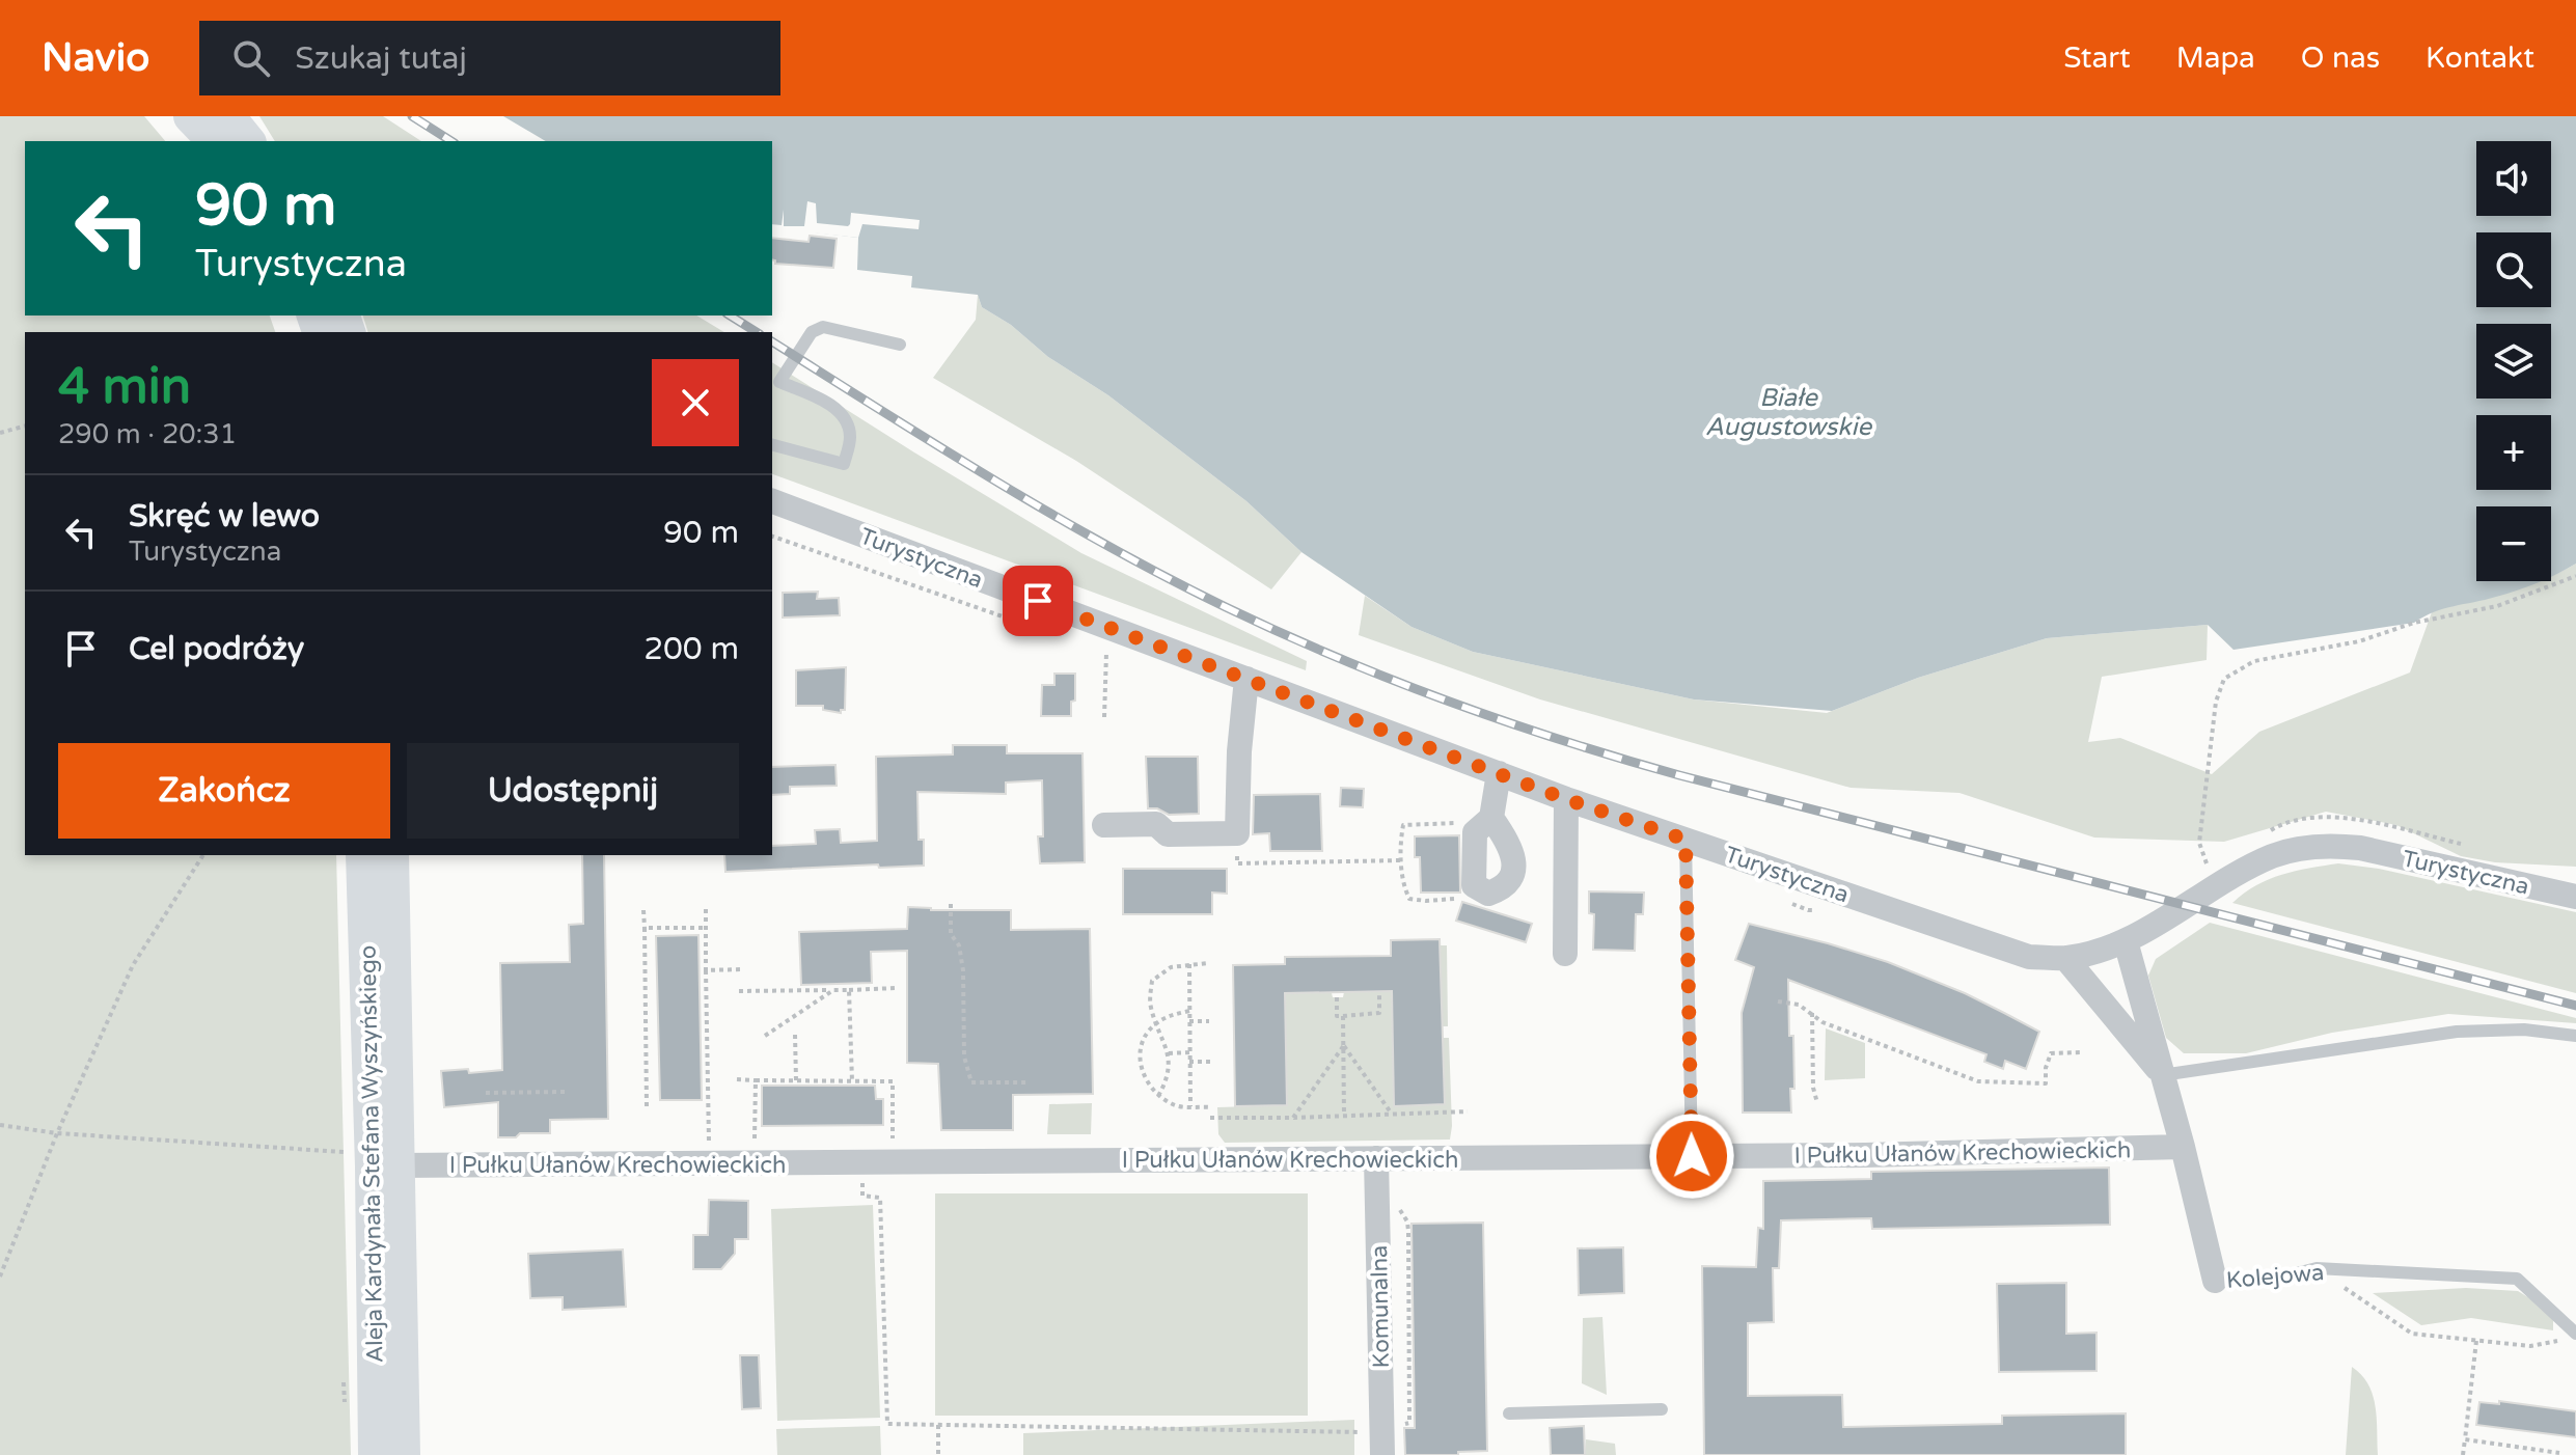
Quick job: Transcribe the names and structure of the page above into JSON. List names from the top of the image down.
{
  "streets": {
    "main road": ["Aleja Kardynała Stefana Wyszyńskiego"],
    "street": [
      "Turystyczna",
      "I Pułku Ułanów Krechowieckich",
      "Kolejowa",
      "Komunalna"
    ]
  },
  "crossings": [
    ["Turystyczna", "Kolejowa"],
    ["I Pułku Ułanów Krechowieckich", "Aleja Kardynała Stefana Wyszyńskiego"],
    ["I Pułku Ułanów Krechowieckich", "Kolejowa"],
    ["I Pułku Ułanów Krechowieckich", "Komunalna"]
  ],
  "water": ["Białe Augustowskie"],
  "page": {
    "header": "Navio",
    "search": "Szukaj tutaj",
    "nav": [
      "Start",
      "Mapa",
      "O nas",
      "Kontakt"
    ],
    "map_buttons": ["+", "−"],
    "turn": ["90 m", "Turystyczna"],
    "heading": ["4 min", "290 m · 20:31"],
    "list": [
      {
        "name": "Skręć w lewo",
        "note": "Turystyczna",
        "value": "90 m"
      },
      {
        "name": "Cel podróży",
        "value": "200 m"
      }
    ],
    "buttons": ["Zakończ", "Udostępnij"]
  }
}
